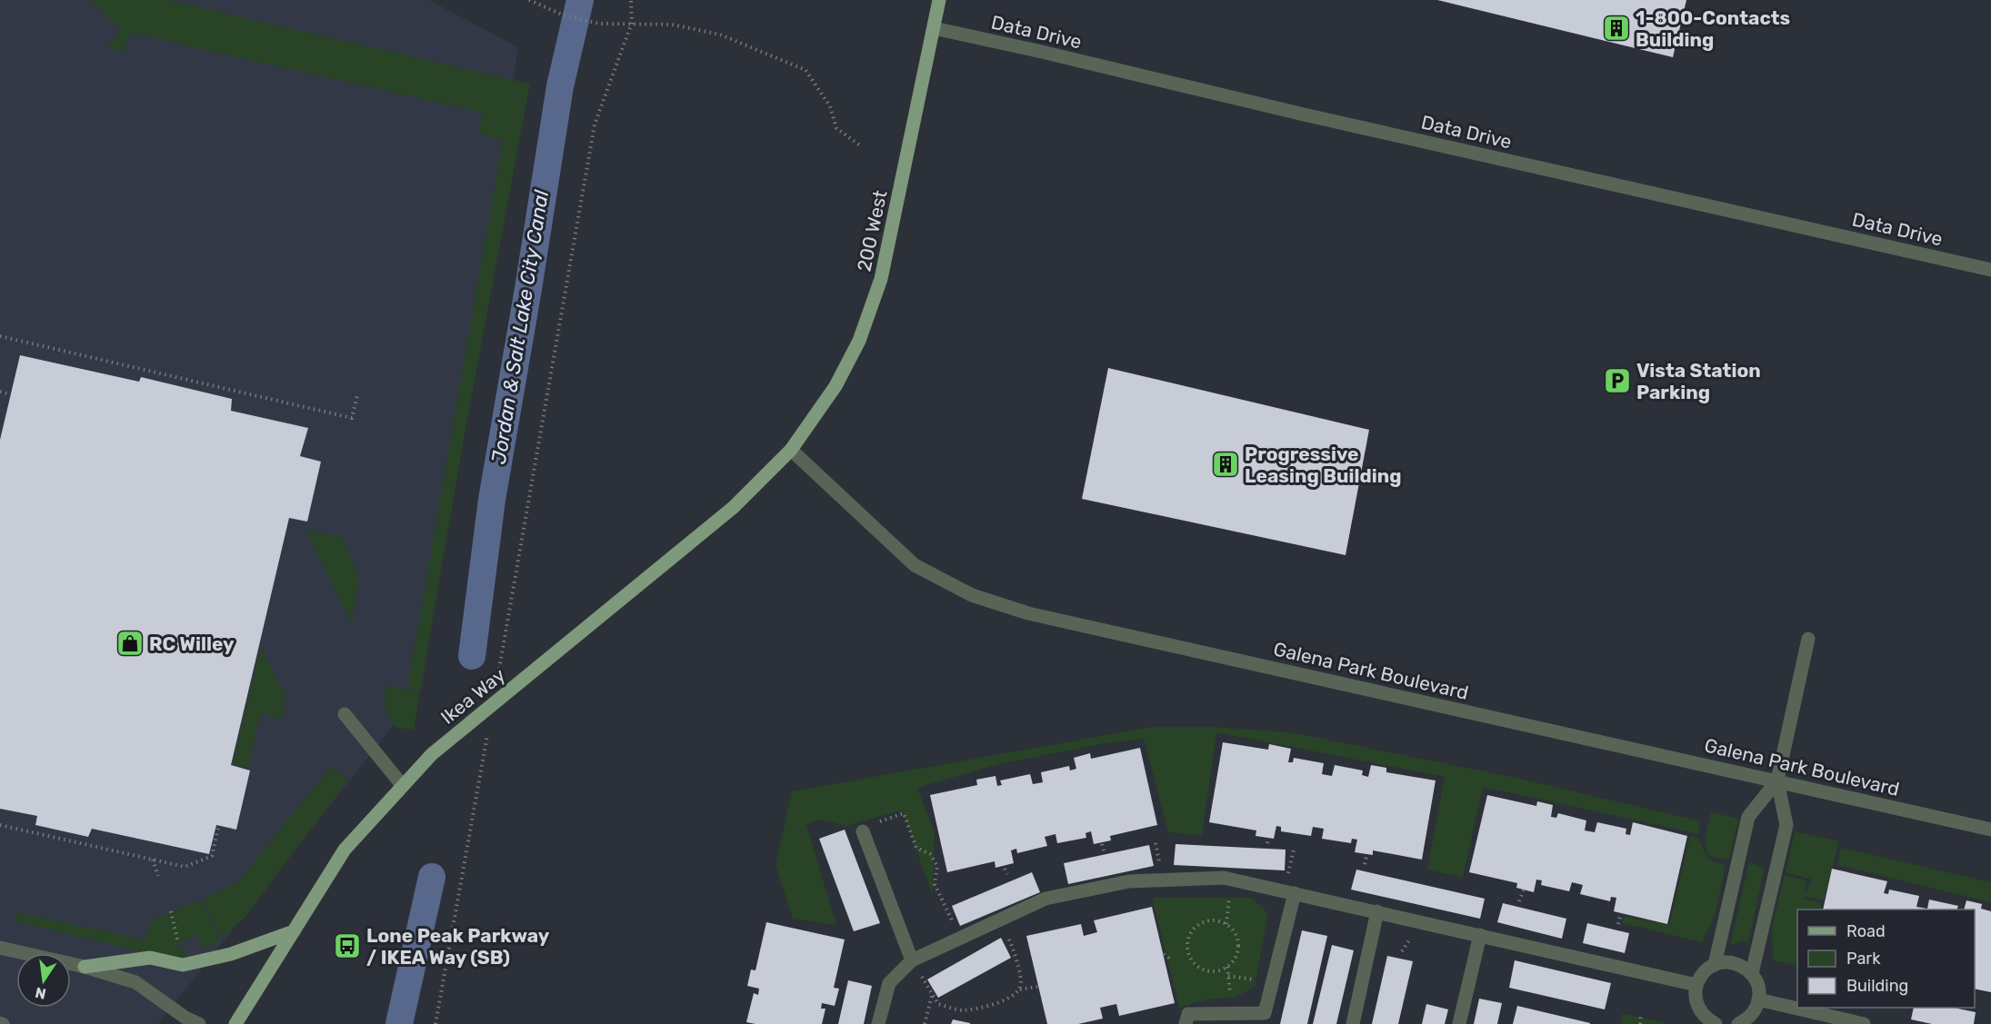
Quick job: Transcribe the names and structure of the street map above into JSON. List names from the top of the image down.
{
  "streets": {
    "main road": ["200 West", "Ikea Way"],
    "street": ["Data Drive", "Galena Park Boulevard"]
  },
  "crossings": [
    ["Data Drive", "200 West"],
    ["200 West", "Galena Park Boulevard"],
    ["200 West", "Ikea Way"],
    ["Galena Park Boulevard", "Ikea Way"]
  ],
  "water": ["Jordan & Salt Lake City Canal"],
  "places": {
    "building": ["1-800-Contacts Building", "Progressive Leasing Building"],
    "parking": ["Vista Station Parking"],
    "shop": ["RC Willey"],
    "bus stop": ["Lone Peak Parkway / IKEA Way (SB)"]
  },
  "legend": ["Road", "Park", "Building"],
  "north": "bottom"
}
